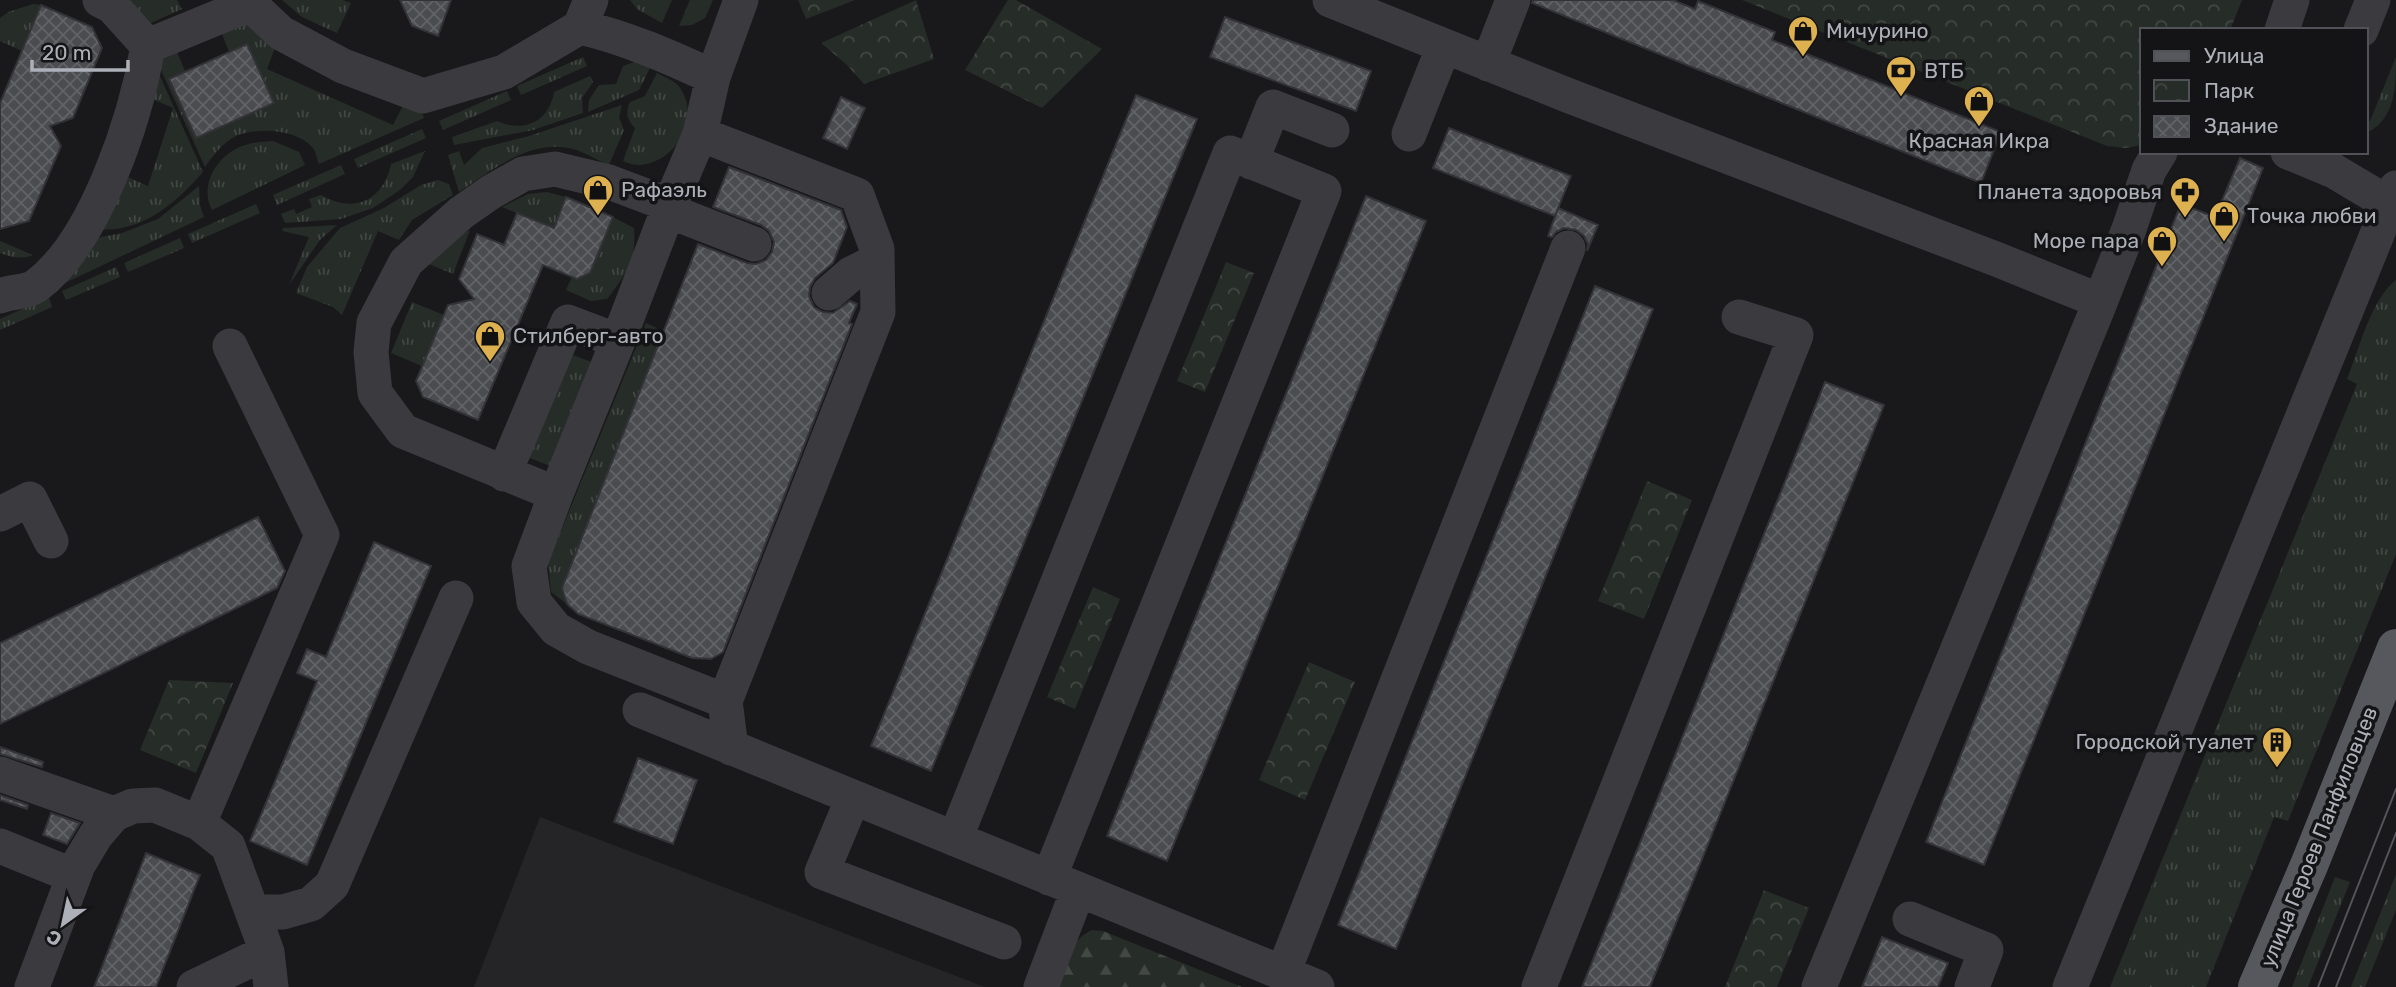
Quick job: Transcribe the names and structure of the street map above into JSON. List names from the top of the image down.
{
  "streets": {
    "main road": ["улица Героев Панфиловцев"]
  },
  "places": {
    "shop": [
      "Мичурино",
      "Красная Икра",
      "Рафаэль",
      "Точка любви",
      "Море пара",
      "Стилберг-авто"
    ],
    "bank": ["ВТБ"],
    "pharmacy": ["Планета здоровья"],
    "building": ["Городской туалет"]
  },
  "legend": ["Улица", "Парк", "Здание"],
  "scale_bar": "20 m",
  "north": "bottom left"
}
